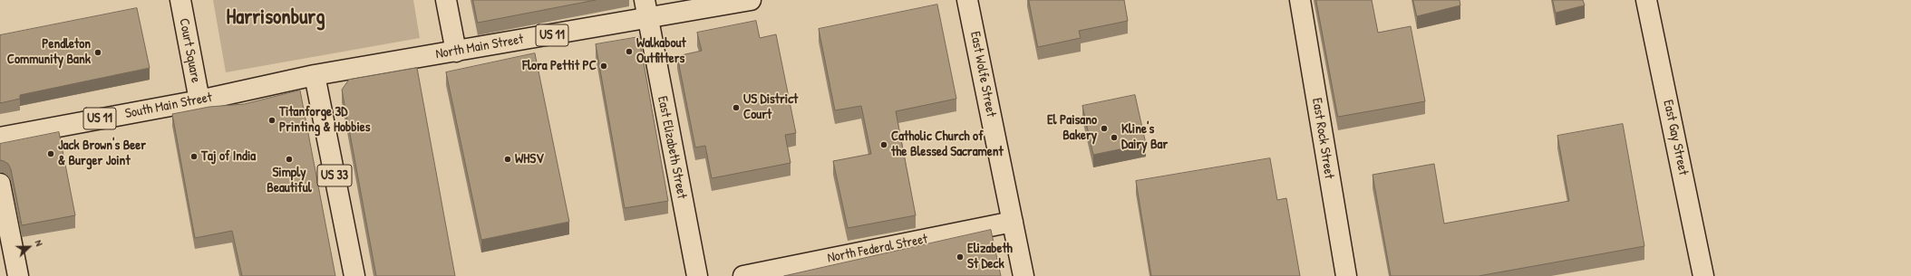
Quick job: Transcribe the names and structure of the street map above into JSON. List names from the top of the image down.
{
  "streets": {
    "street": [
      "US 11",
      "North Main Street",
      "Court Square",
      "East Wolfe Street",
      "South Main Street",
      "East Gay Street",
      "East Rock Street",
      "East Elizabeth Street",
      "US 33",
      "North Federal Street"
    ]
  },
  "crossings": [
    ["North Main Street", "South Main Street"],
    ["North Main Street", "East Elizabeth Street"],
    ["North Main Street", "US 33"],
    ["Court Square", "South Main Street"],
    ["East Wolfe Street", "North Federal Street"],
    ["South Main Street", "US 33"]
  ],
  "districts": ["Harrisonburg"],
  "places": [
    "Walkabout Outfitters",
    "Pendleton Community Bank",
    "Flora Pettit PC",
    "US District Court",
    "Titanforge 3D Printing & Hobbies",
    "El Paisano Bakery",
    "Kline's Dairy Bar",
    "Catholic Church of the Blessed Sacrament",
    "Jack Brown's Beer & Burger Joint",
    "Taj of India",
    "Simply Beautiful",
    "WHSV",
    "Elizabeth St Deck"
  ],
  "north": "right"
}
